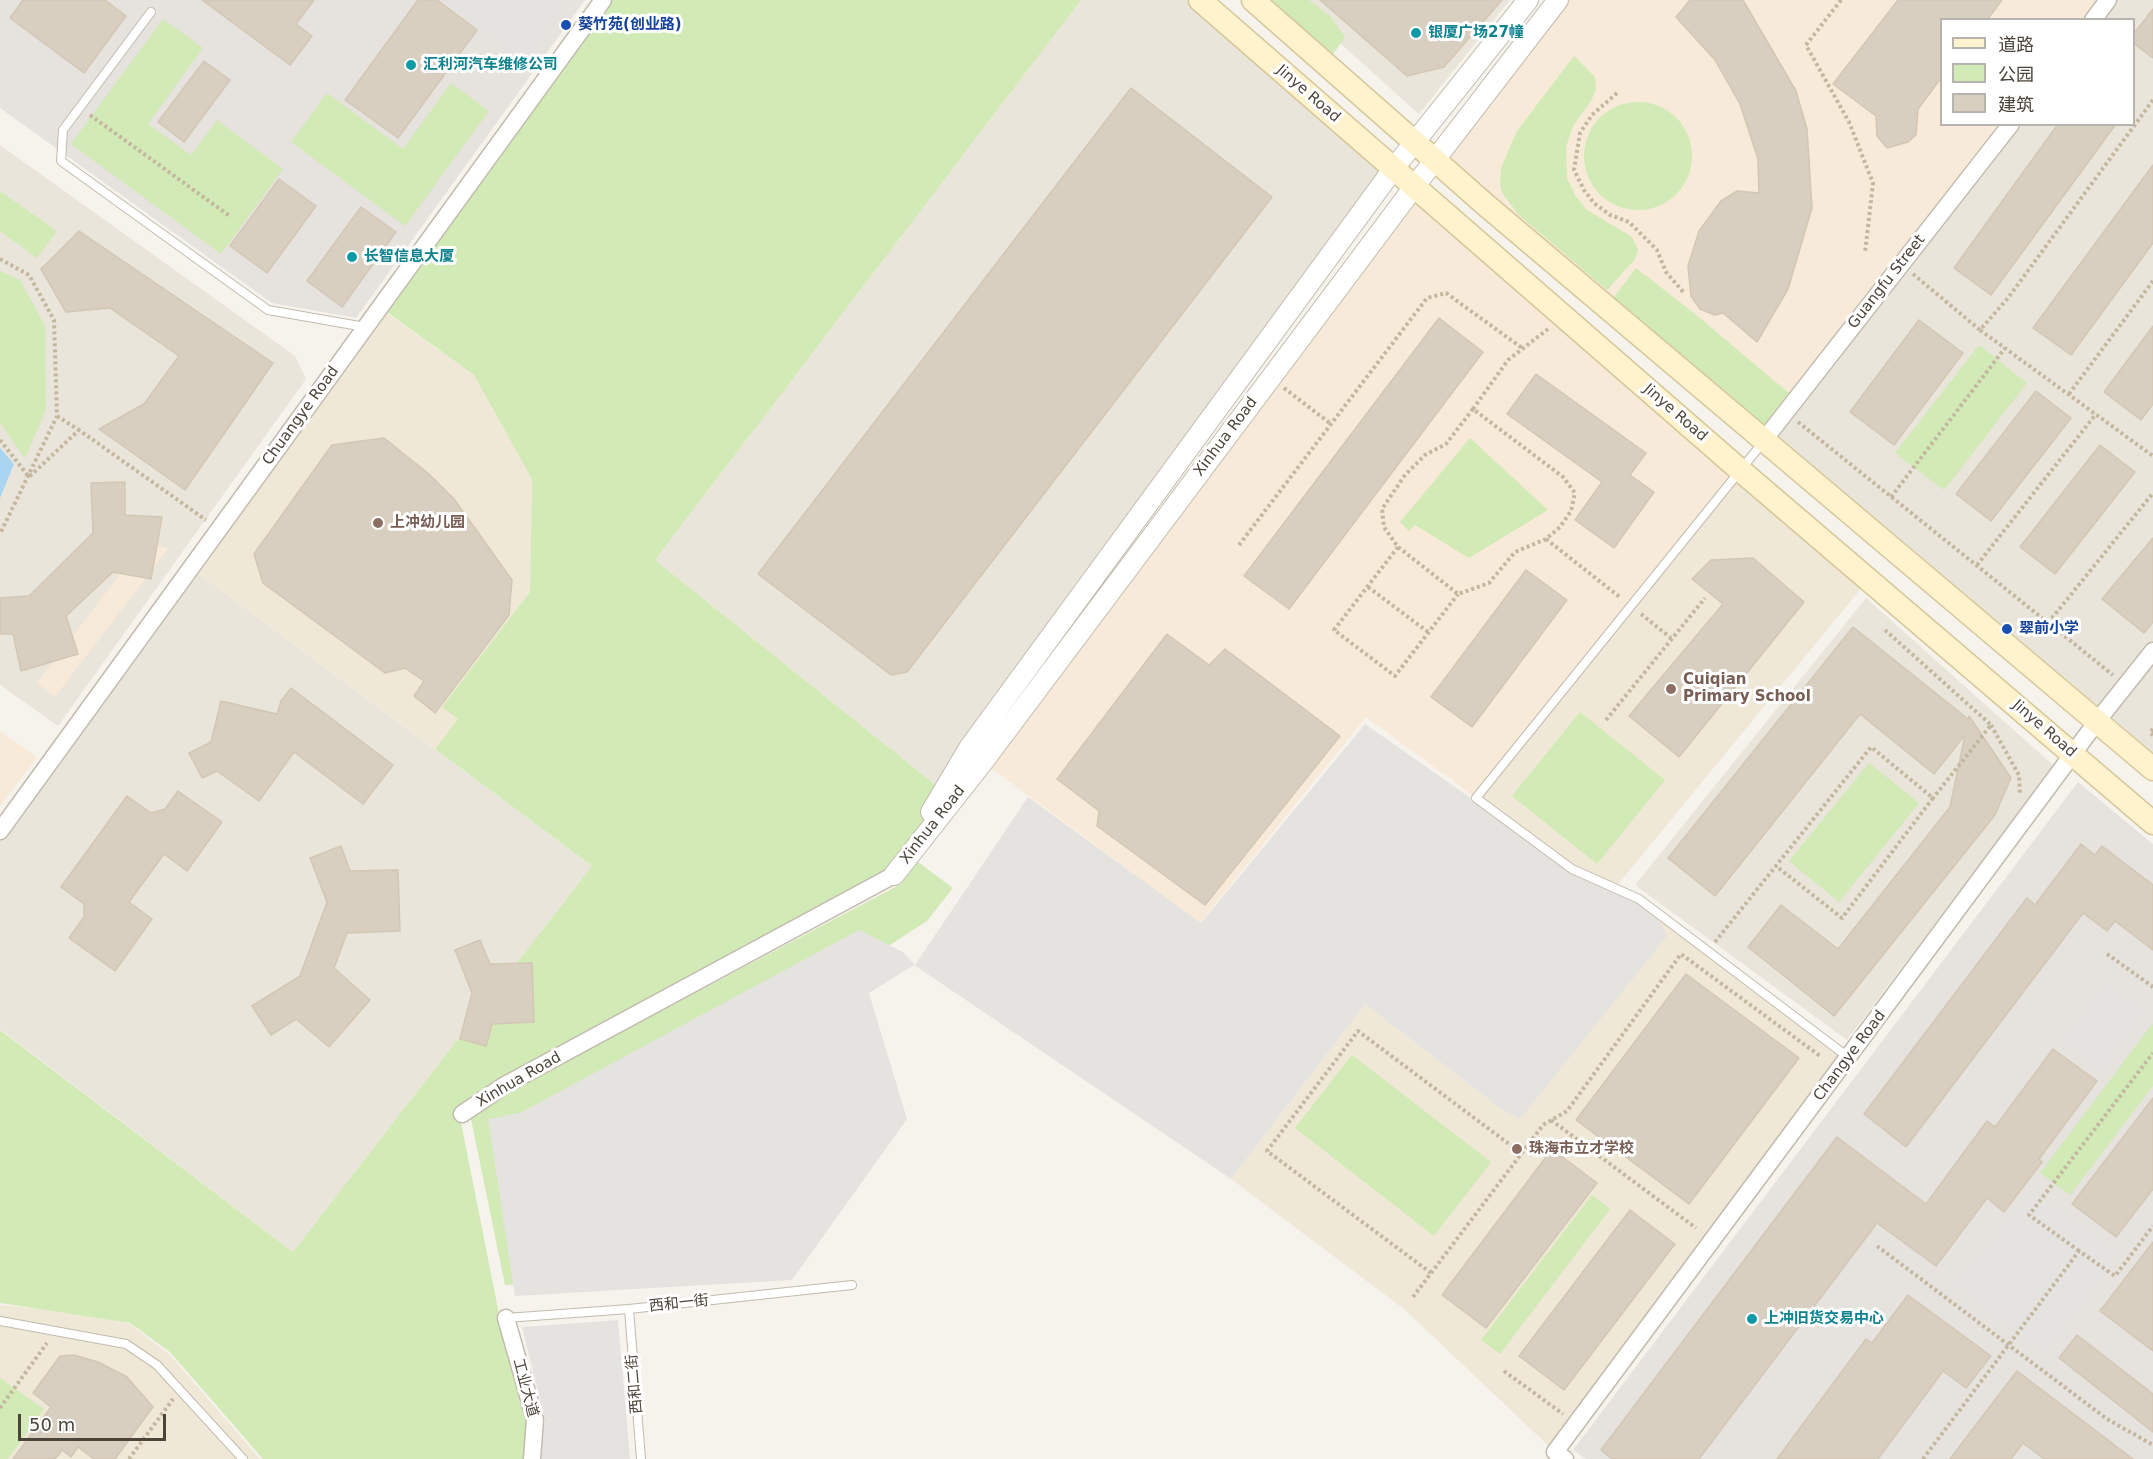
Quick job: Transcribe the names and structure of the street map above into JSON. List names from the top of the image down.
{
  "streets": {
    "main road": ["Jinye Road"],
    "street": [
      "Guangfu Street",
      "Chuangye Road",
      "Xinhua Road",
      "Changye Road",
      "工业大道"
    ],
    "lane": ["西和一街", "西和二街"]
  },
  "crossings": [
    ["Jinye Road", "Xinhua Road"],
    ["Jinye Road", "Changye Road"],
    ["西和一街", "西和二街"],
    ["西和一街", "工业大道"]
  ],
  "places": [
    "葵竹苑(创业路)",
    "银厦广场27幢",
    "汇利河汽车维修公司",
    "长智信息大厦",
    "上冲幼儿园",
    "翠前小学",
    "Cuiqian Primary School",
    "珠海市立才学校",
    "上冲旧货交易中心"
  ],
  "legend": ["道路", "公园", "建筑"],
  "scale_bar": "50 m"
}
